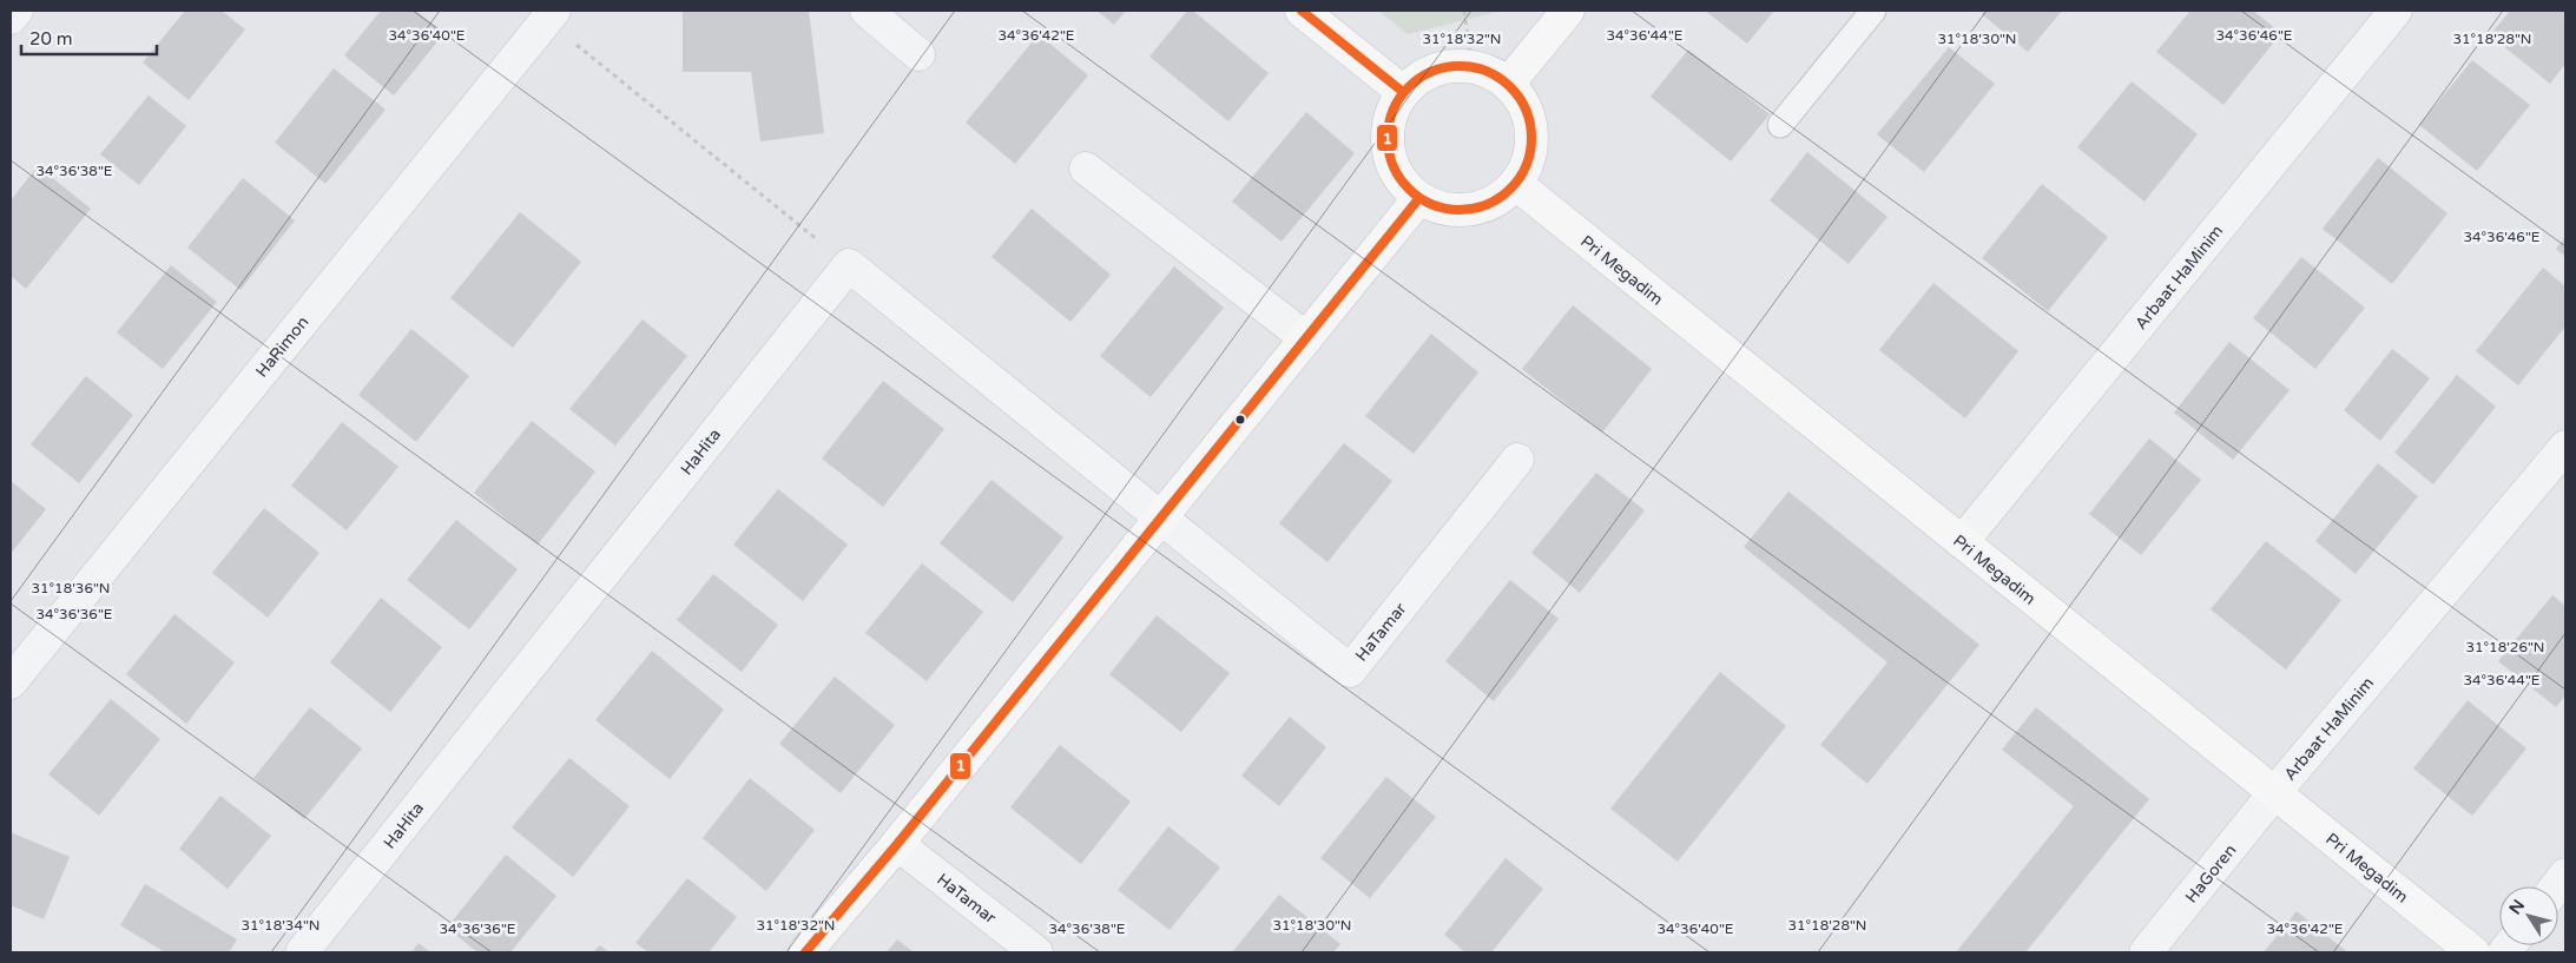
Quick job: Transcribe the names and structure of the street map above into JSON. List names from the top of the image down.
{
  "streets": {
    "street": [
      "Pri Megadim",
      "Arbaat HaMinim",
      "HaRimon",
      "HaHita",
      "HaTamar",
      "HaGoren"
    ]
  },
  "crossings": [
    ["Pri Megadim", "Arbaat HaMinim"],
    ["Pri Megadim", "HaGoren"],
    ["Arbaat HaMinim", "HaGoren"]
  ],
  "lines": ["transit line 1"],
  "scale_bar": "20 m",
  "north": "top left",
  "coordinates": [
    "34°36'40\"E",
    "34°36'42\"E",
    "34°36'44\"E",
    "34°36'46\"E",
    "31°18'32\"N",
    "31°18'30\"N",
    "31°18'28\"N",
    "34°36'38\"E",
    "31°18'36\"N",
    "34°36'36\"E",
    "31°18'26\"N",
    "31°18'34\"N"
  ]
}
